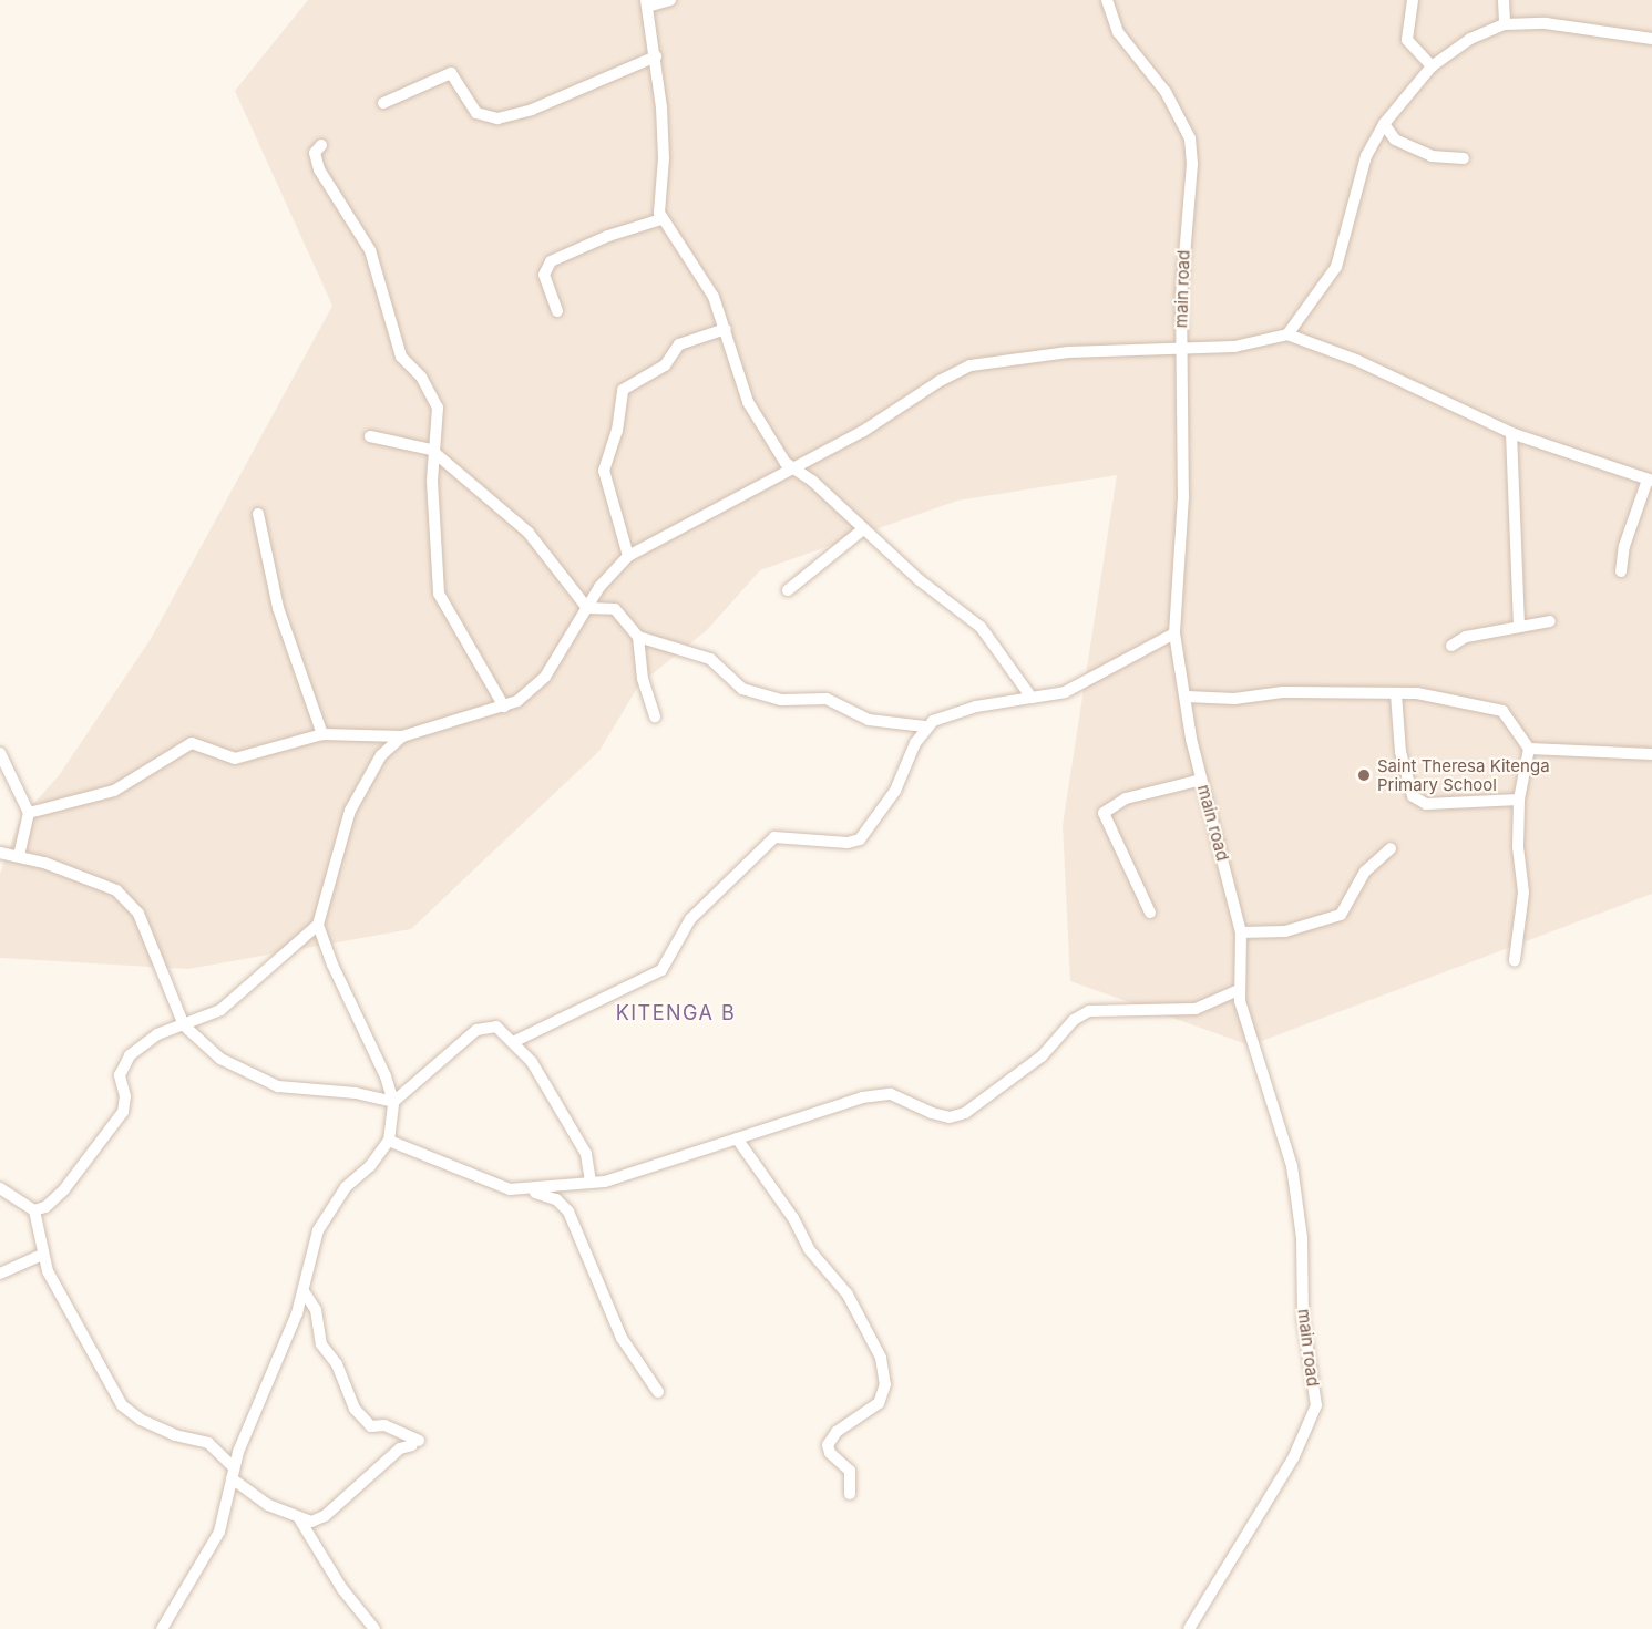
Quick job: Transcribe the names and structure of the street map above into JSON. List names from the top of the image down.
{
  "streets": {
    "street": ["main road"]
  },
  "districts": ["KITENGA B"],
  "places": ["Saint Theresa Kitenga Primary School"]
}
